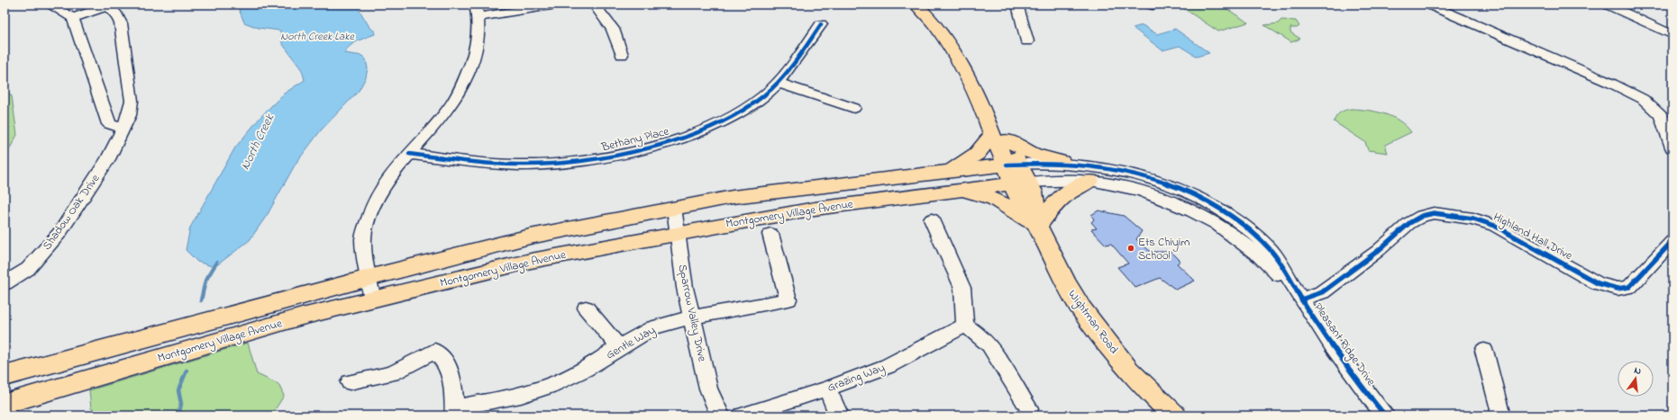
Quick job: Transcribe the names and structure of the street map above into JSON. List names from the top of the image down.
{
  "streets": {
    "main road": ["Montgomery Village Avenue", "Wightman Road"],
    "street": [
      "Bethany Place",
      "Shadow Oak Drive",
      "Highland Hall Drive",
      "Sparrow Valley Drive",
      "Gentle Way",
      "Pleasant Ridge Drive",
      "Grazing Way"
    ]
  },
  "crossings": [
    ["Montgomery Village Avenue", "Sparrow Valley Drive"],
    ["Montgomery Village Avenue", "Wightman Road"],
    ["Montgomery Village Avenue", "Pleasant Ridge Drive"],
    ["Highland Hall Drive", "Pleasant Ridge Drive"],
    ["Sparrow Valley Drive", "Gentle Way"],
    ["Wightman Road", "Pleasant Ridge Drive"]
  ],
  "water": ["North Creek Lake", "North Creek"],
  "places": ["Ets Chiyim School"],
  "north": "top"
}
